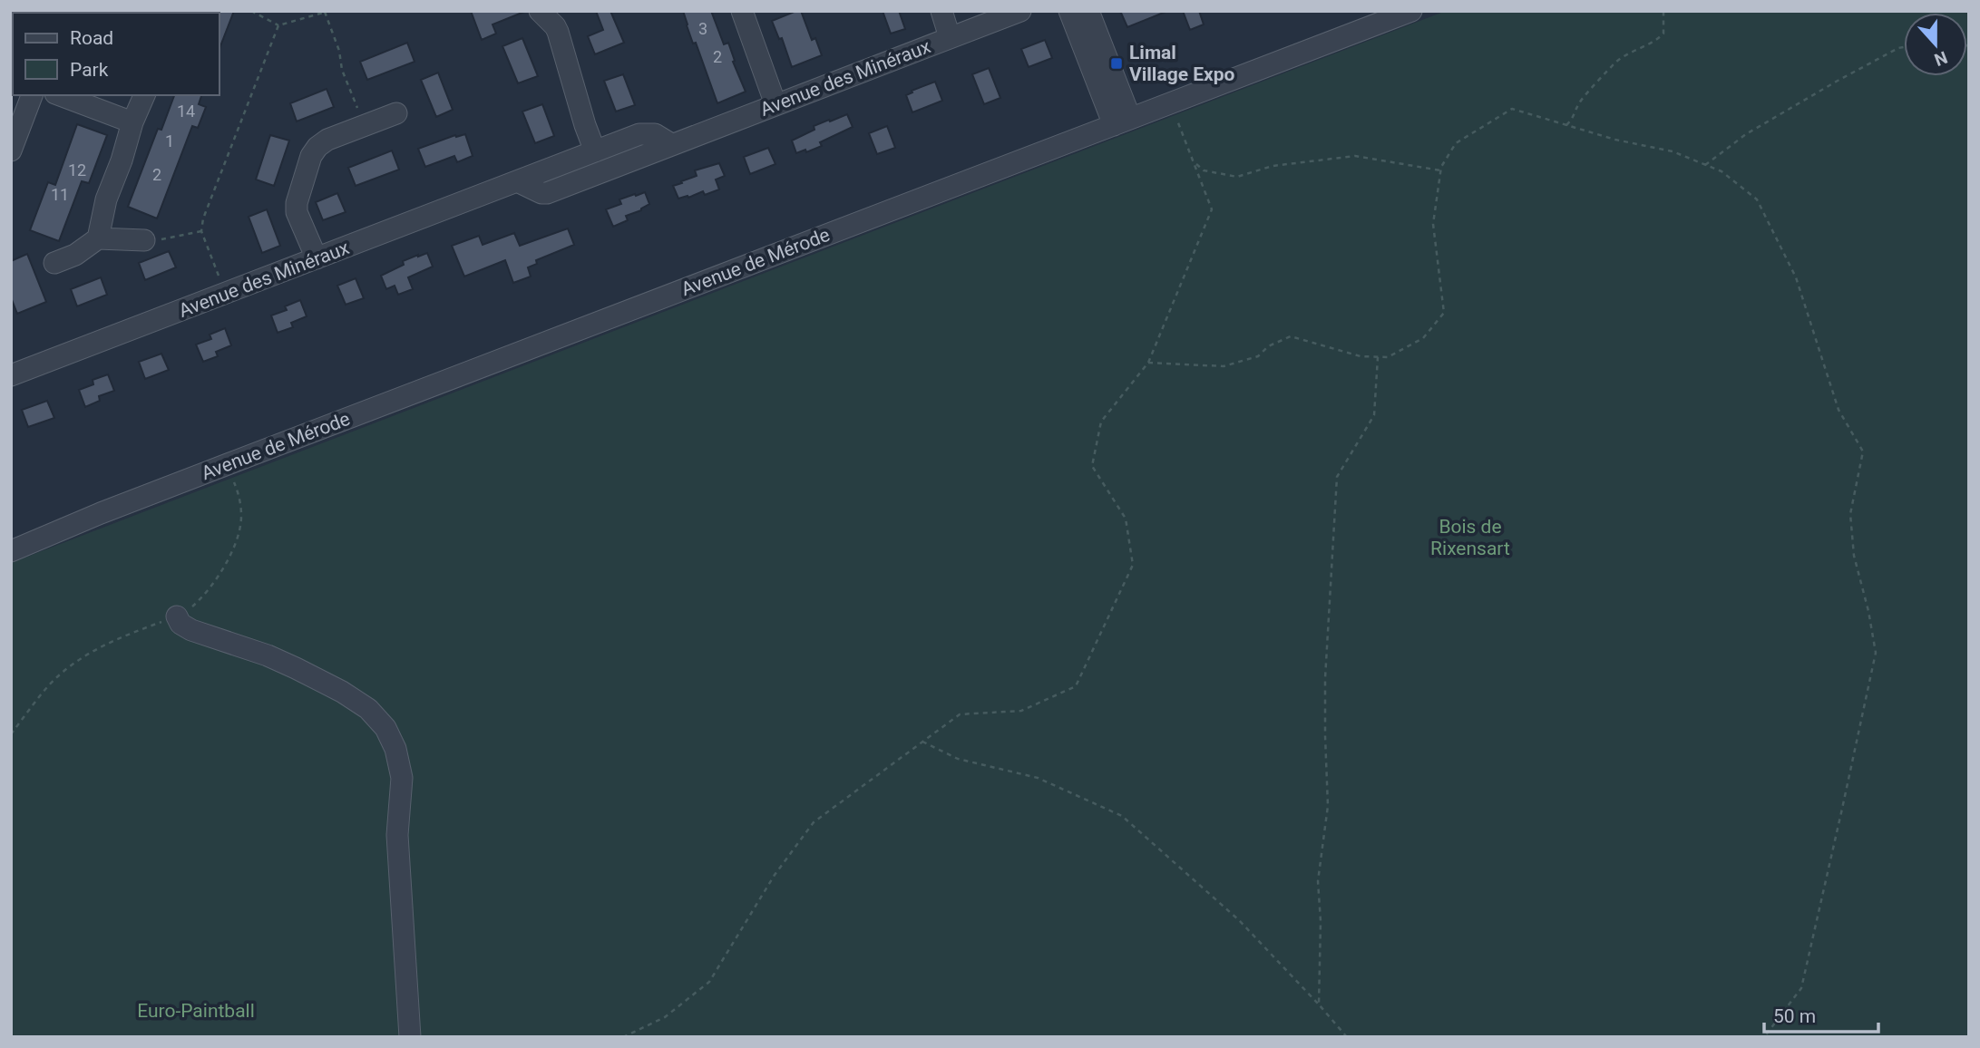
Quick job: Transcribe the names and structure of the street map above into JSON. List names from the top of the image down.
{
  "streets": {
    "street": ["Avenue des Minéraux", "Avenue de Mérode"]
  },
  "parks": ["Bois de Rixensart", "Euro-Paintball"],
  "places": {
    "transit": ["Limal Village Expo"]
  },
  "house_numbers": [
    "3",
    "2",
    "14",
    "1",
    "12",
    "2",
    "11"
  ],
  "legend": ["Road", "Park"],
  "scale_bar": "50 m",
  "north": "bottom"
}
